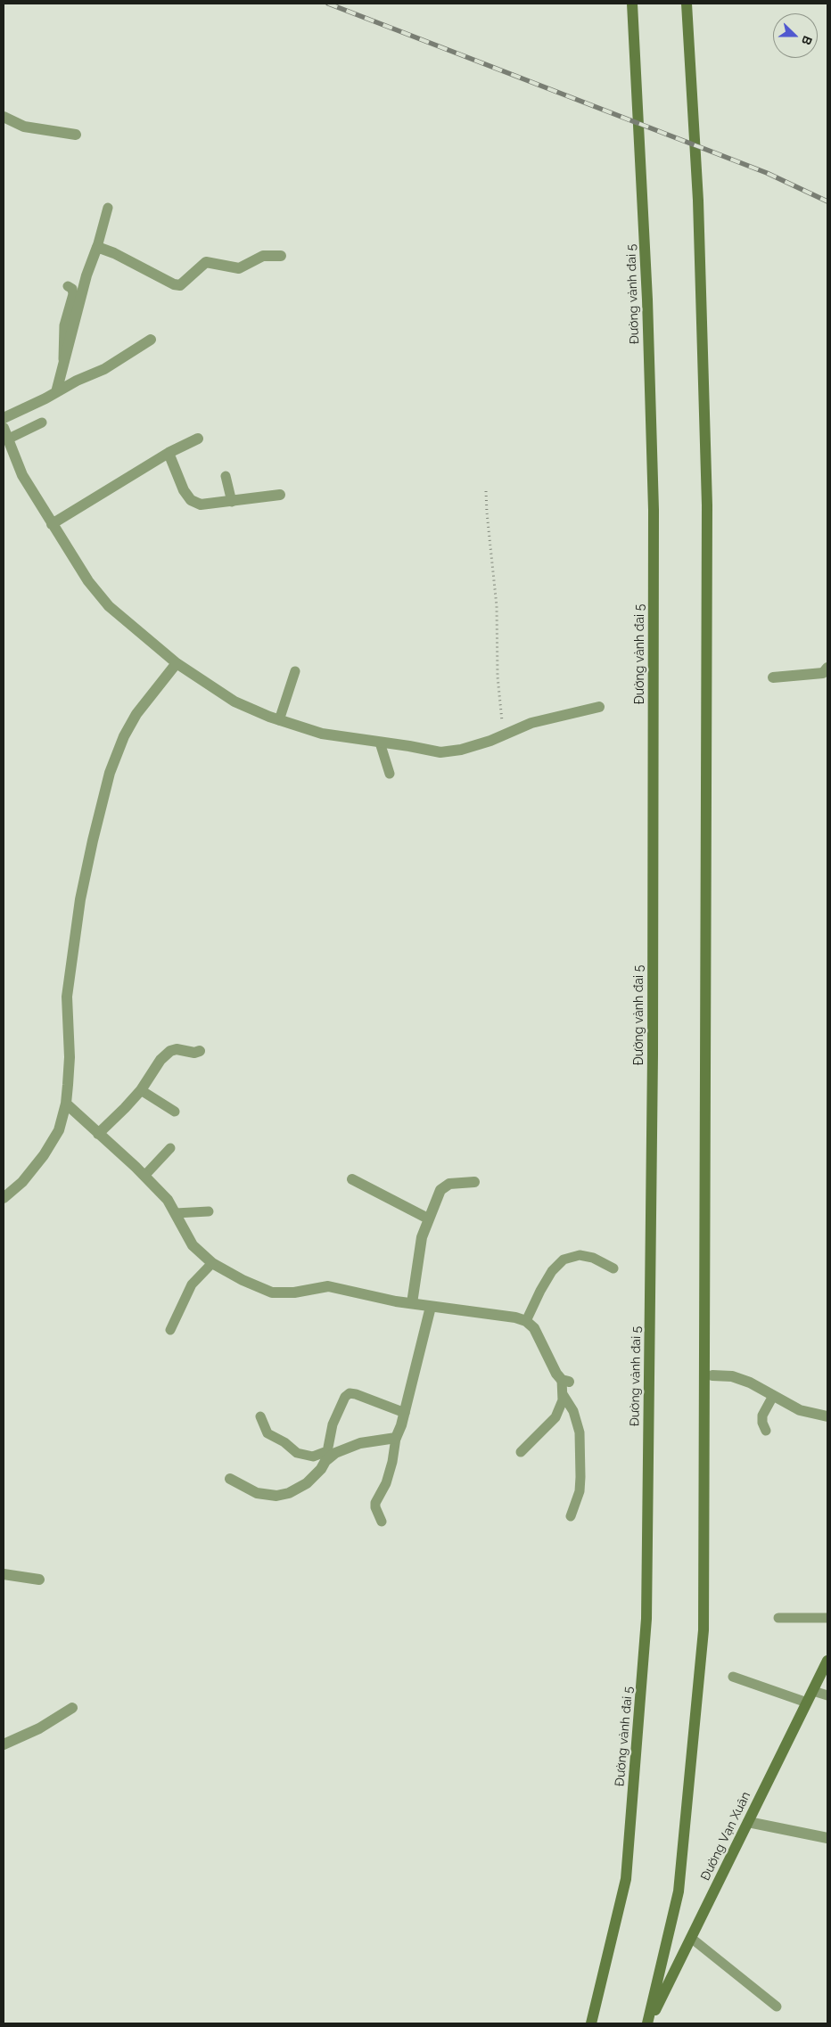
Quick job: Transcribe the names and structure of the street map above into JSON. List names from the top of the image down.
{
  "streets": {
    "main road": ["Đường vành đai 5", "Đường Vạn Xuân"]
  },
  "north": "right"
}
